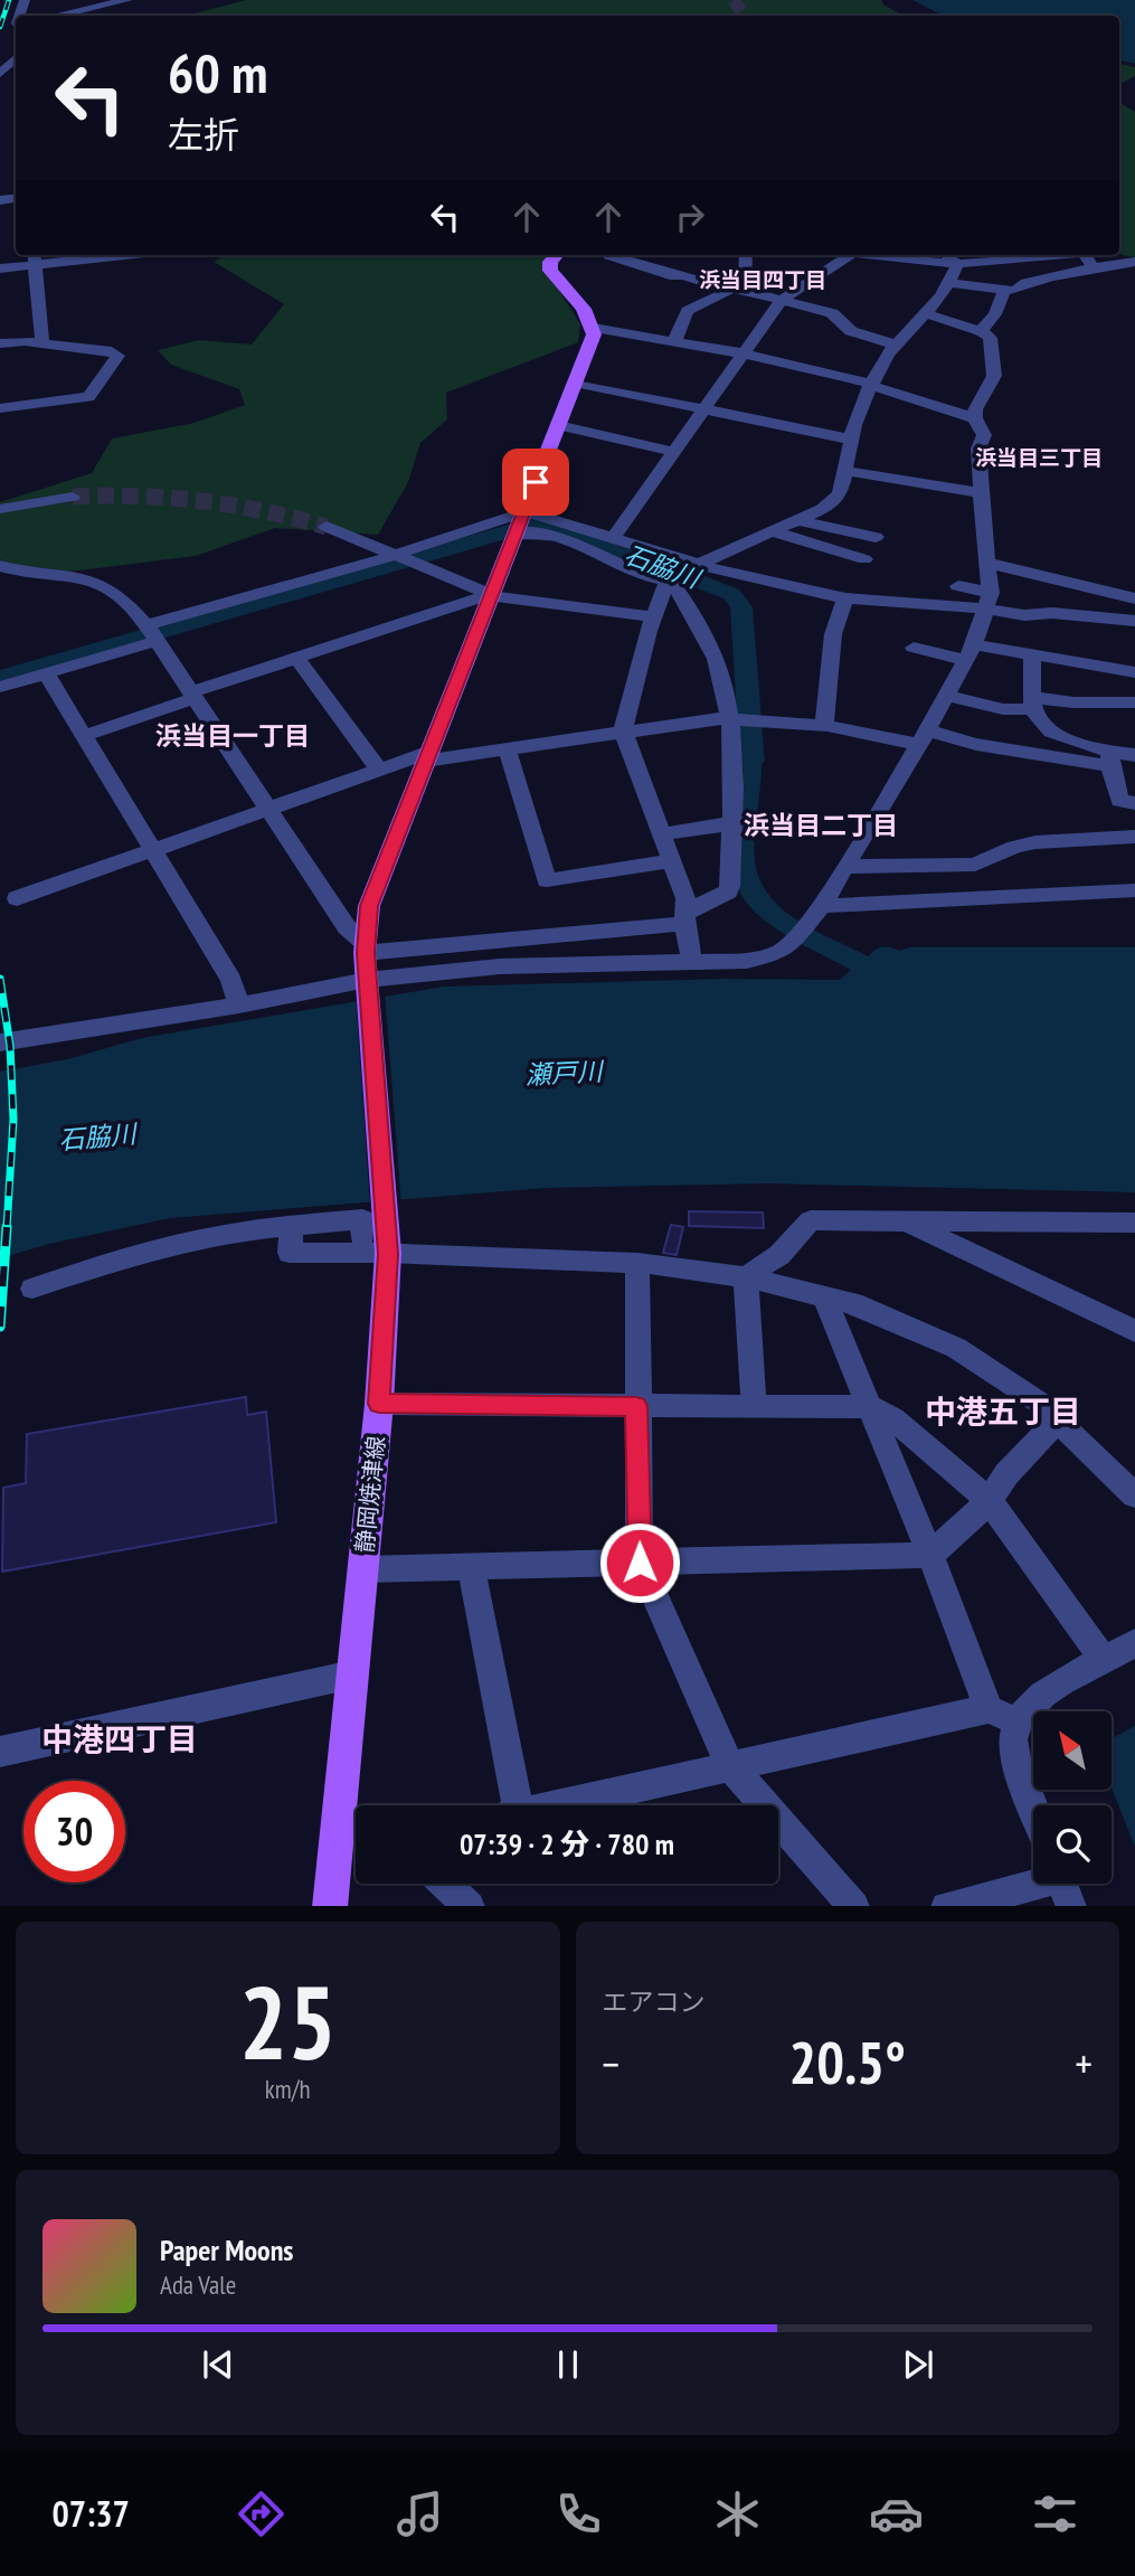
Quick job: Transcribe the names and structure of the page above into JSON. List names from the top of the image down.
{
  "streets": {
    "main road": ["静岡焼津線"]
  },
  "districts": [
    "浜当目四丁目",
    "浜当目三丁目",
    "浜当目一丁目",
    "浜当目二丁目",
    "中港五丁目",
    "中港四丁目"
  ],
  "water": ["石脇川", "瀬戸川"],
  "north": "top left",
  "page": {
    "turn": ["60 m", "左折"],
    "limit": "30",
    "trip": "07:39 · 2 分 · 780 m",
    "tile": [
      ["25", "km/h"],
      "エアコン"
    ],
    "heat": ["−", "20.5°", "+"],
    "song": ["Paper Moons", "Ada Vale"],
    "tabs": "07:37"
  }
}
